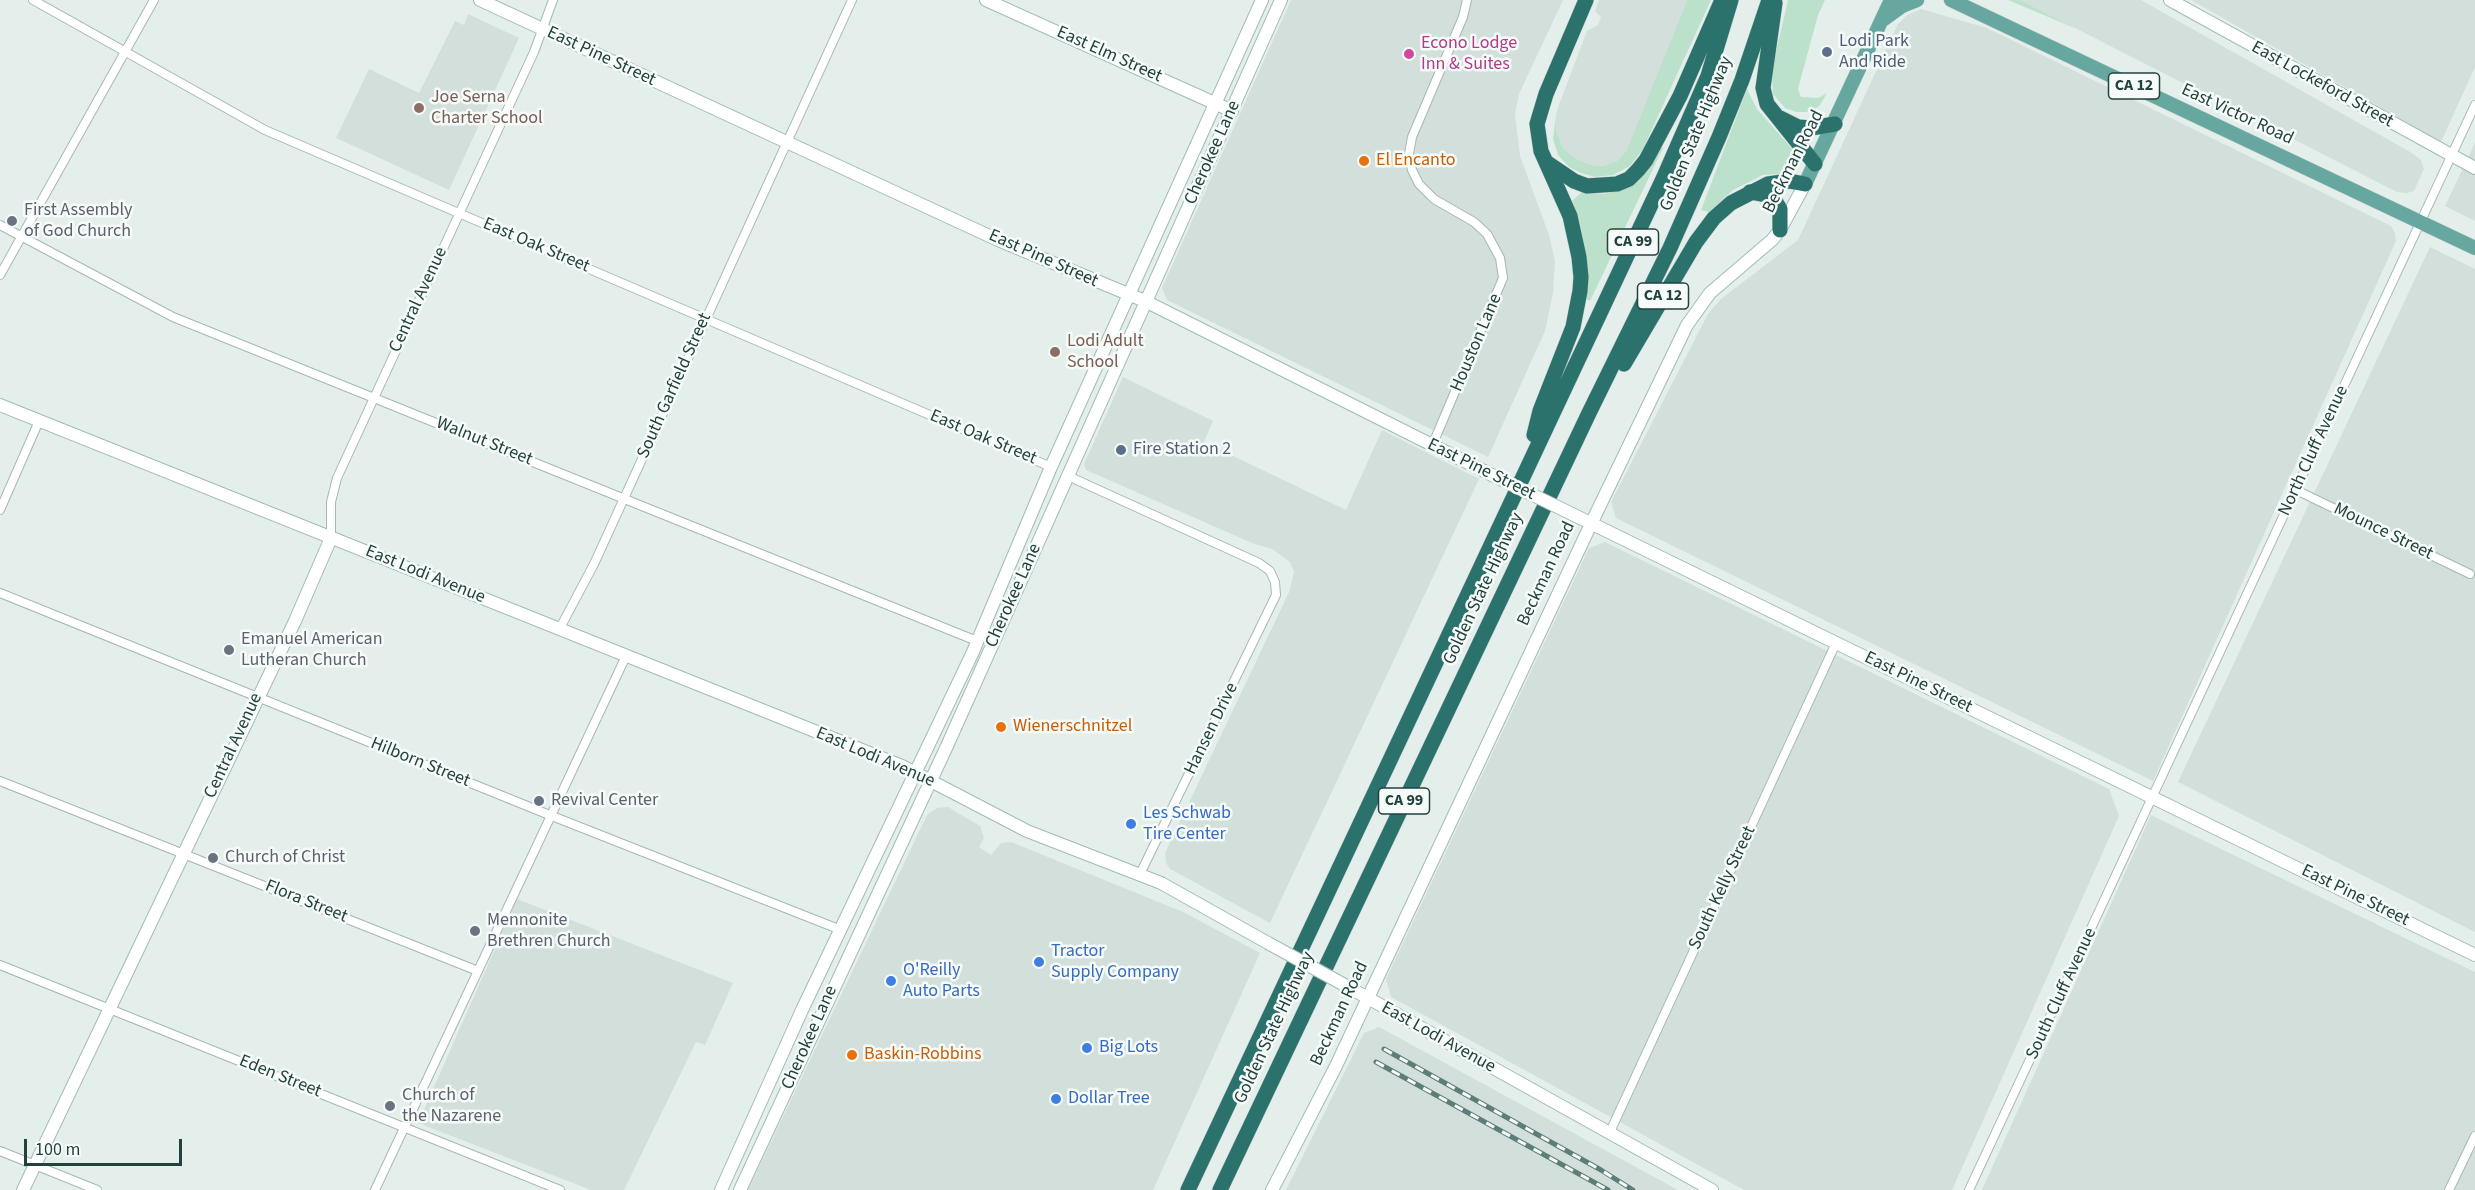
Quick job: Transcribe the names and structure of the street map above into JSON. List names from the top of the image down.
{
  "streets": {
    "highway": ["CA 12", "Golden State Highway", "CA 99"],
    "main road": ["East Victor Road", "Beckman Road"],
    "street": [
      "East Elm Street",
      "East Pine Street",
      "East Lockeford Street",
      "Cherokee Lane",
      "East Oak Street",
      "Central Avenue",
      "Houston Lane",
      "South Garfield Street",
      "Walnut Street",
      "North Cluff Avenue",
      "Mounce Street",
      "East Lodi Avenue",
      "Hansen Drive",
      "Hilborn Street",
      "South Kelly Street",
      "Flora Street",
      "South Cluff Avenue",
      "Eden Street"
    ]
  },
  "crossings": [
    ["East Elm Street", "Cherokee Lane"],
    ["East Pine Street", "Cherokee Lane"],
    ["East Pine Street", "Beckman Road"],
    ["East Pine Street", "Central Avenue"],
    ["East Pine Street", "Houston Lane"],
    ["East Pine Street", "South Garfield Street"],
    ["East Pine Street", "North Cluff Avenue"],
    ["East Pine Street", "South Kelly Street"],
    ["East Pine Street", "South Cluff Avenue"],
    ["East Lockeford Street", "North Cluff Avenue"],
    ["CA 12", "Golden State Highway"],
    ["CA 12", "Beckman Road"],
    ["East Victor Road", "North Cluff Avenue"],
    ["Cherokee Lane", "East Oak Street"],
    ["Cherokee Lane", "Walnut Street"],
    ["Cherokee Lane", "East Lodi Avenue"],
    ["Cherokee Lane", "Hansen Drive"],
    ["Cherokee Lane", "Hilborn Street"],
    ["Beckman Road", "East Lodi Avenue"],
    ["East Oak Street", "Central Avenue"],
    ["East Oak Street", "South Garfield Street"],
    ["Central Avenue", "Walnut Street"],
    ["Central Avenue", "East Lodi Avenue"],
    ["Central Avenue", "Hilborn Street"],
    ["Central Avenue", "Flora Street"],
    ["Central Avenue", "Eden Street"],
    ["South Garfield Street", "Walnut Street"],
    ["South Garfield Street", "East Lodi Avenue"],
    ["North Cluff Avenue", "Mounce Street"],
    ["North Cluff Avenue", "South Cluff Avenue"],
    ["East Lodi Avenue", "Hansen Drive"],
    ["East Lodi Avenue", "South Kelly Street"]
  ],
  "places": [
    "Lodi Park And Ride",
    "Econo Lodge Inn & Suites",
    "Joe Serna Charter School",
    "El Encanto",
    "First Assembly of God Church",
    "Lodi Adult School",
    "Fire Station 2",
    "Emanuel American Lutheran Church",
    "Wienerschnitzel",
    "Revival Center",
    "Les Schwab Tire Center",
    "Church of Christ",
    "Mennonite Brethren Church",
    "Tractor Supply Company",
    "O'Reilly Auto Parts",
    "Big Lots",
    "Baskin-Robbins",
    "Dollar Tree",
    "Church of the Nazarene"
  ],
  "scale_bar": "100 m"
}
